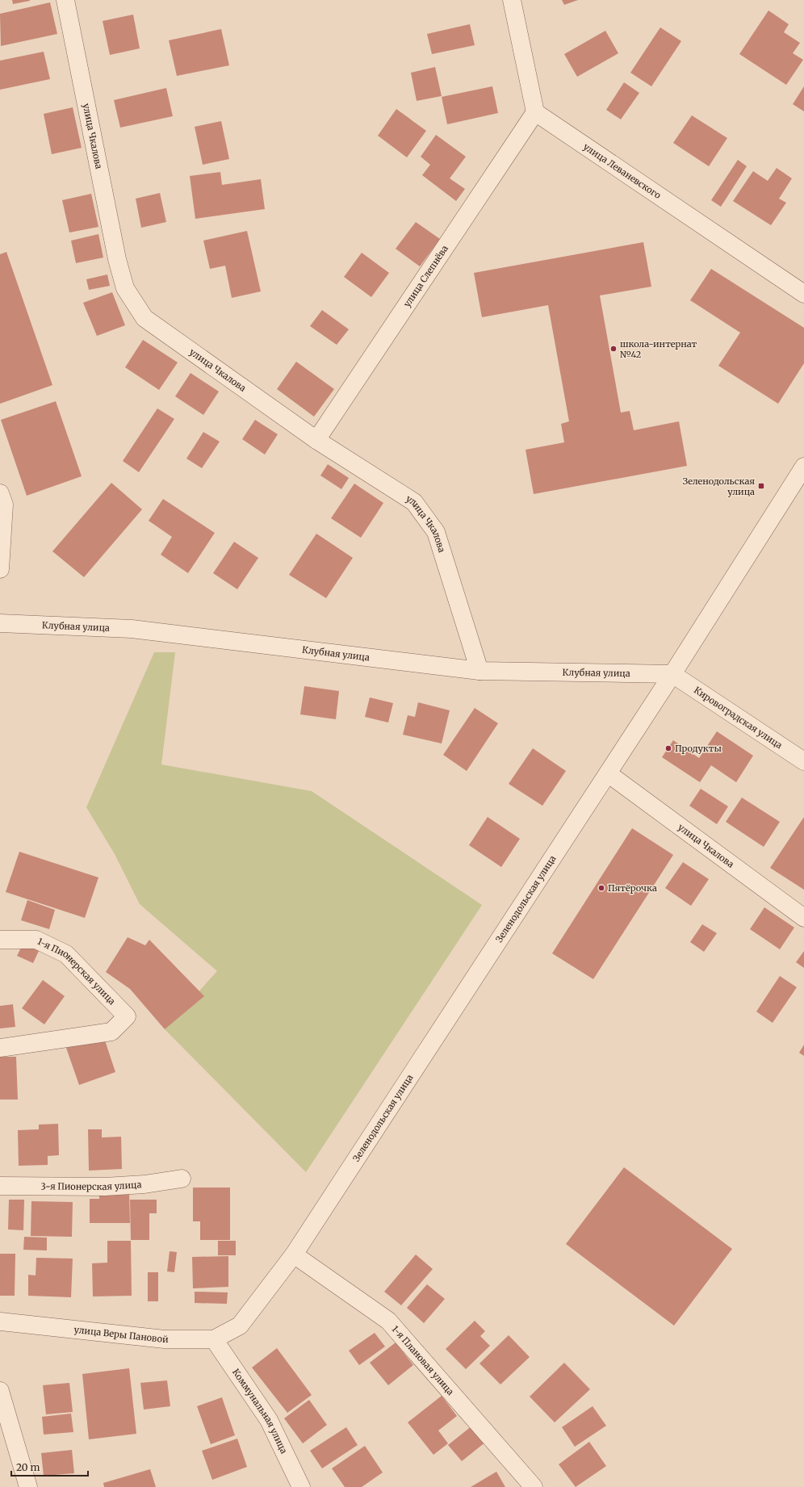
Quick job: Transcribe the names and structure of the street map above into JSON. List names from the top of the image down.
{
  "streets": {
    "street": [
      "улица Чкалова",
      "улица Леваневского",
      "улица Слепнёва",
      "Клубная улица",
      "Кировоградская улица",
      "Зеленодольская улица",
      "1-я Пионерская улица",
      "3-я Пионерская улица",
      "улица Веры Пановой",
      "1-я Плановая улица",
      "Коммунальная улица"
    ]
  },
  "crossings": [
    ["улица Чкалова", "улица Слепнёва"],
    ["улица Чкалова", "Клубная улица"],
    ["улица Чкалова", "Зеленодольская улица"],
    ["улица Леваневского", "улица Слепнёва"],
    ["Клубная улица", "Кировоградская улица"],
    ["Клубная улица", "Зеленодольская улица"],
    ["Кировоградская улица", "Зеленодольская улица"],
    ["Зеленодольская улица", "улица Веры Пановой"],
    ["Зеленодольская улица", "1-я Плановая улица"],
    ["улица Веры Пановой", "Коммунальная улица"]
  ],
  "places": {
    "other": ["школа-интернат №42", "Продукты", "Пятёрочка"],
    "transit": ["Зеленодольская улица"]
  },
  "scale_bar": "20 m"
}
